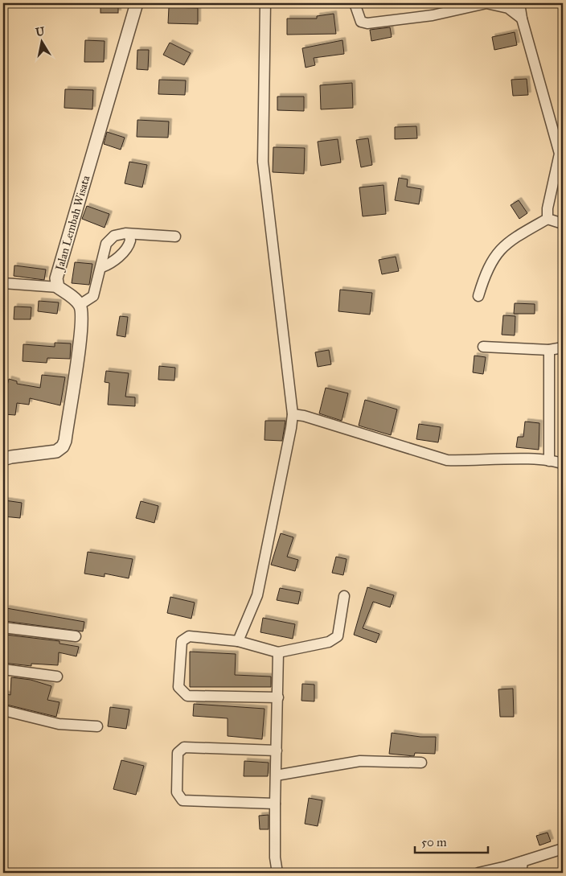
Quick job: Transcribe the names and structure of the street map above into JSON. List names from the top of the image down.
{
  "streets": {
    "street": ["Jalan Lembah Wisata"]
  },
  "scale_bar": "50 m",
  "north": "top"
}
